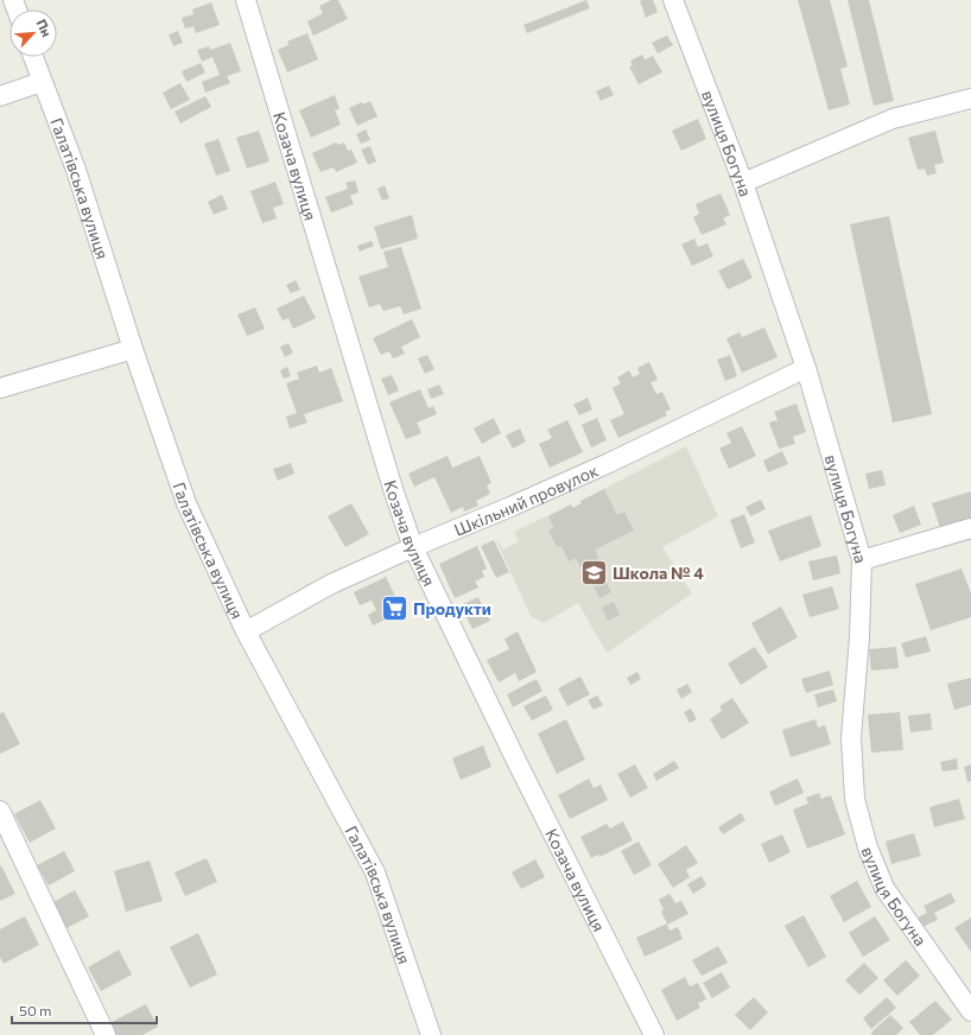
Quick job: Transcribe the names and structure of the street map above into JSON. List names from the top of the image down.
{
  "streets": {
    "street": [
      "вулиця Богуна",
      "Козача вулиця",
      "Галатівська вулиця",
      "Шкільний провулок"
    ]
  },
  "crossings": [
    ["вулиця Богуна", "Шкільний провулок"],
    ["Козача вулиця", "Шкільний провулок"],
    ["Галатівська вулиця", "Шкільний провулок"]
  ],
  "places": {
    "school or university": ["Школа № 4"],
    "supermarket": ["Продукти"]
  },
  "scale_bar": "50 m",
  "north": "top right"
}
